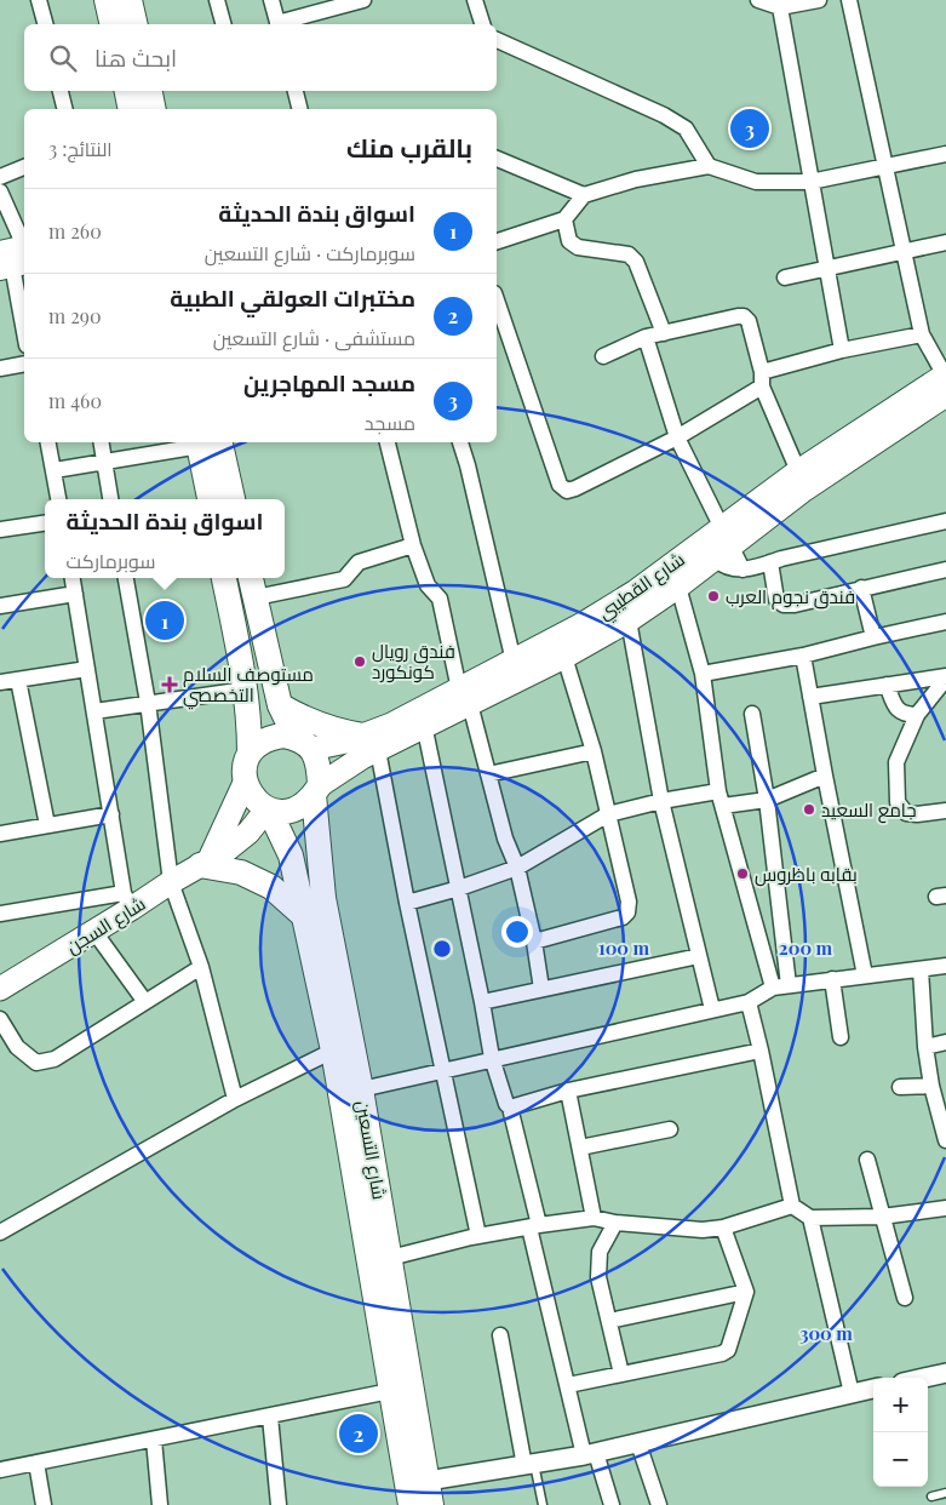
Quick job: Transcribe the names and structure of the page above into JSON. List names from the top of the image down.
{
  "streets": {
    "highway": ["شارع التسعين"],
    "main road": ["شارع القطيبي", "شارع السجن"]
  },
  "crossings": [
    ["شارع القطيبي", "شارع السجن"],
    ["شارع القطيبي", "شارع التسعين"],
    ["شارع السجن", "شارع التسعين"]
  ],
  "places": {
    "other": [
      "فندق نجوم العرب",
      "فندق رويال كونكورد",
      "جامع السعيد",
      "بقابه باظروس"
    ],
    "health": ["مستوصف السلام التخصصي"]
  },
  "page": {
    "search": "ابحث هنا",
    "pins": ["3", "1", "2"],
    "heading": ["بالقرب منك", "النتائج: 3"],
    "list": [
      {
        "mark": "1",
        "name": "اسواق بندة الحديثة",
        "note": "سوبرماركت · شارع التسعين",
        "value": "260 m"
      },
      {
        "mark": "2",
        "name": "مختبرات العولقي الطبية",
        "note": "مستشفى · شارع التسعين",
        "value": "290 m"
      },
      {
        "mark": "3",
        "name": "مسجد المهاجرين",
        "note": "مسجد",
        "value": "460 m"
      }
    ],
    "popup": ["اسواق بندة الحديثة", "سوبرماركت"],
    "map_buttons": ["+", "−"]
  },
  "rings": ["100 m", "200 m", "300 m"]
}
